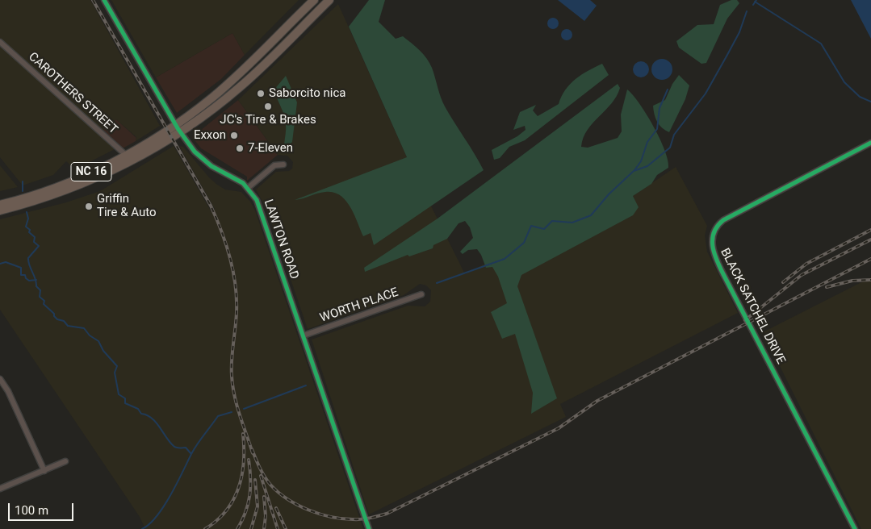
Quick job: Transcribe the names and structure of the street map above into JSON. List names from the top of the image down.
{
  "streets": {
    "highway": ["NC 16"],
    "street": [
      "CAROTHERS STREET",
      "LAWTON ROAD",
      "WORTH PLACE",
      "BLACK SATCHEL DRIVE"
    ]
  },
  "crossings": [
    ["CAROTHERS STREET", "NC 16"],
    ["NC 16", "LAWTON ROAD"],
    ["LAWTON ROAD", "WORTH PLACE"]
  ],
  "places": [
    "Saborcito nica",
    "JC's Tire & Brakes",
    "Exxon",
    "7-Eleven",
    "Griffin Tire & Auto"
  ],
  "scale_bar": "100 m"
}
